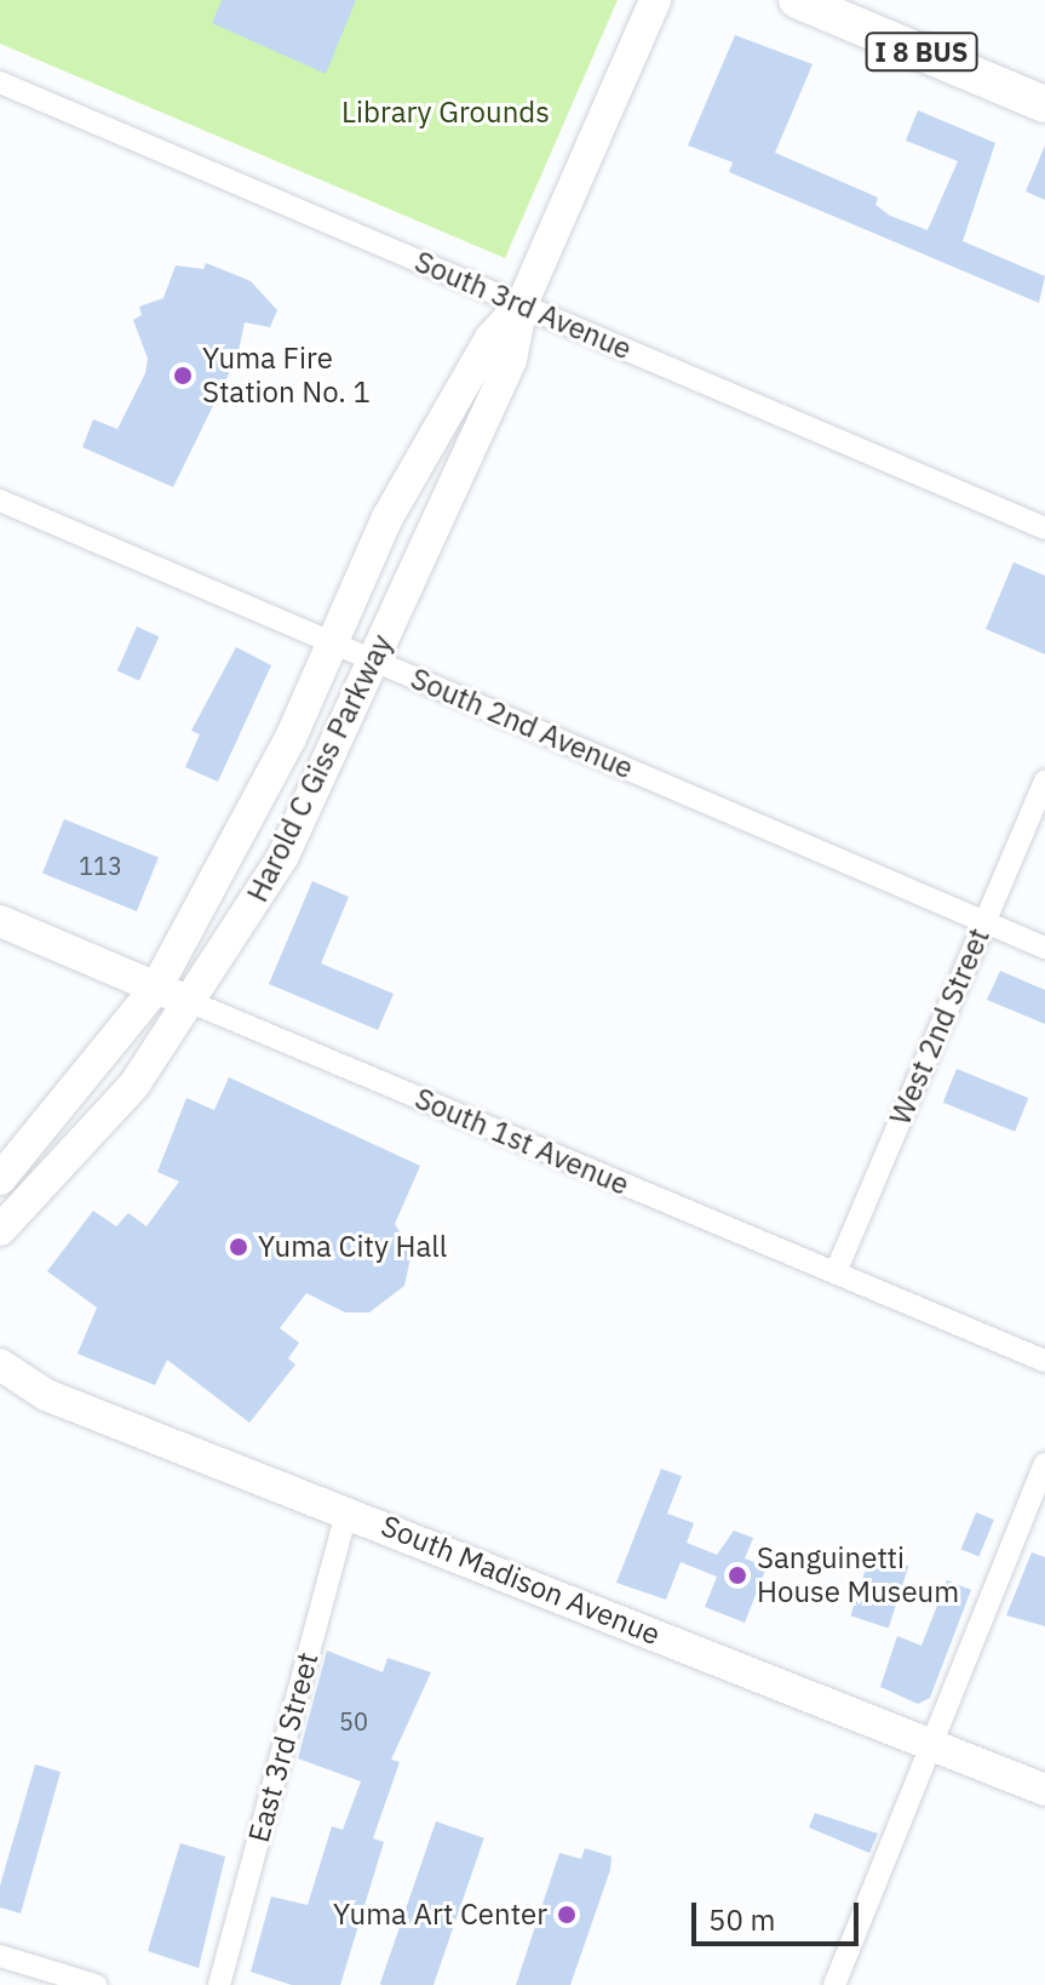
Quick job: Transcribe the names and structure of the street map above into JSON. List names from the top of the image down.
{
  "streets": {
    "main road": [
      "I 8 BUS",
      "Harold C Giss Parkway",
      "South 1st Avenue",
      "South Madison Avenue"
    ],
    "street": [
      "South 3rd Avenue",
      "South 2nd Avenue",
      "West 2nd Street",
      "East 3rd Street"
    ]
  },
  "crossings": [
    ["South 3rd Avenue", "Harold C Giss Parkway"],
    ["South 2nd Avenue", "Harold C Giss Parkway"],
    ["South 2nd Avenue", "West 2nd Street"],
    ["Harold C Giss Parkway", "South 1st Avenue"],
    ["West 2nd Street", "South 1st Avenue"],
    ["South Madison Avenue", "East 3rd Street"]
  ],
  "parks": ["Library Grounds"],
  "places": [
    "Yuma Fire Station No. 1",
    "Yuma City Hall",
    "Sanguinetti House Museum",
    "Yuma Art Center"
  ],
  "house_numbers": ["113", "50"],
  "scale_bar": "50 m"
}
